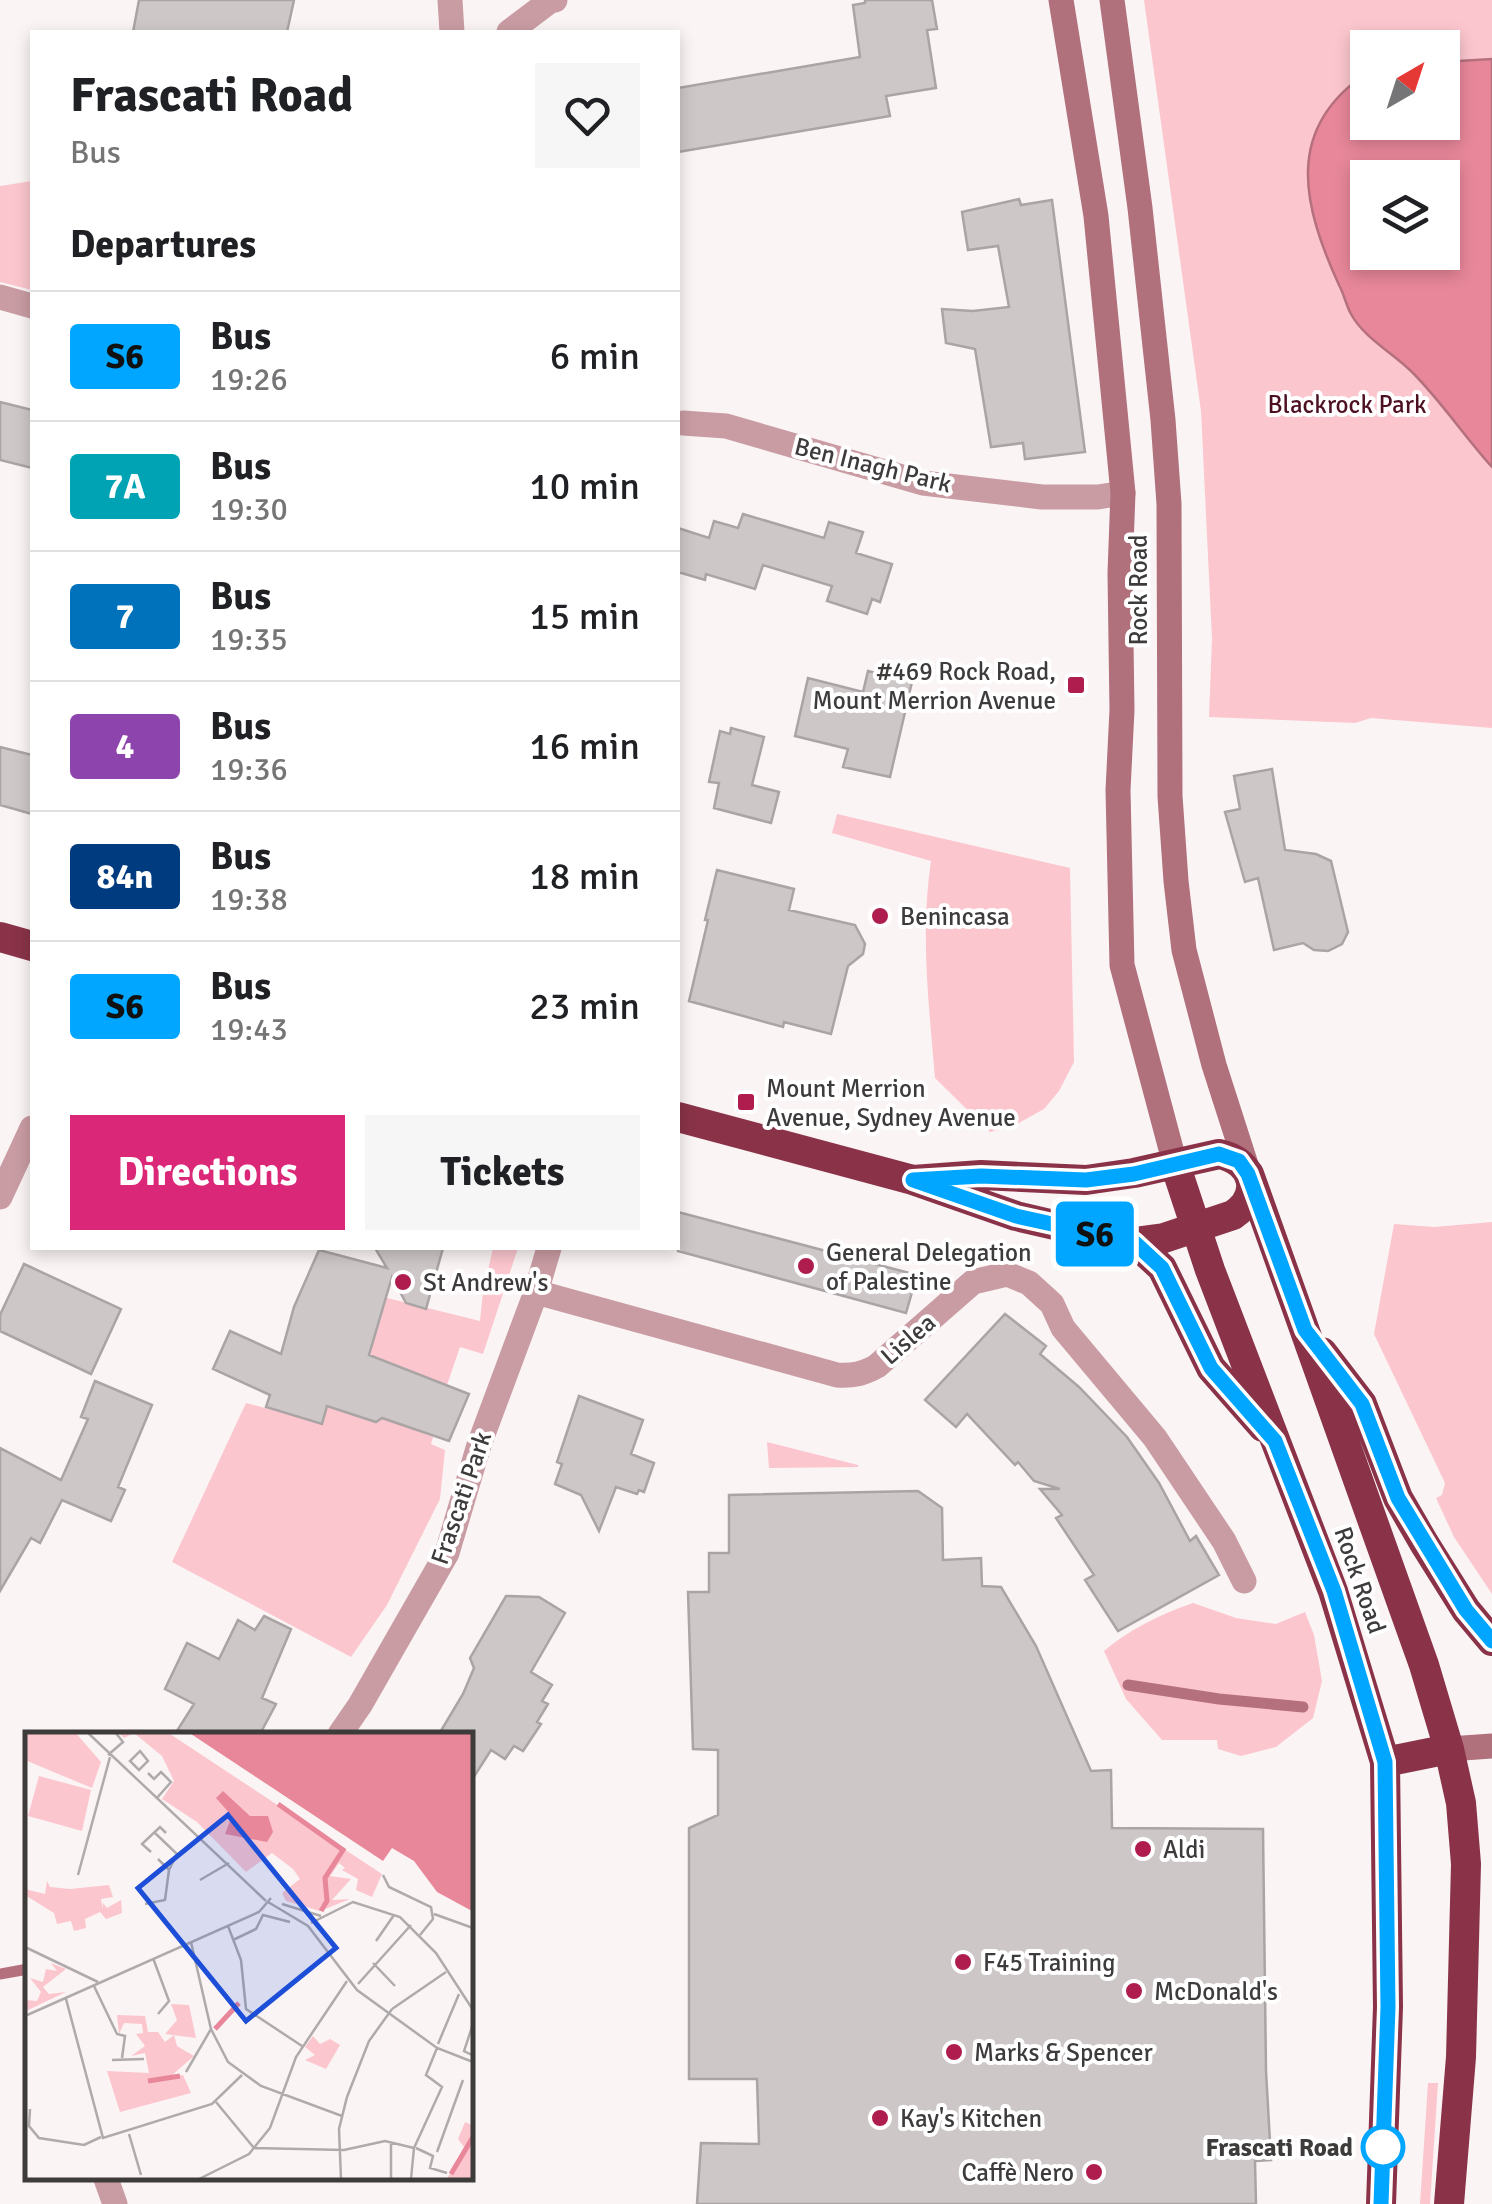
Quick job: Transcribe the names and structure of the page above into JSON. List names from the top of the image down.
{
  "streets": {
    "highway": ["Rock Road"],
    "street": ["Ben Inagh Park", "Lislea", "Frascati Park"]
  },
  "crossings": [
    ["Ben Inagh Park", "Rock Road"],
    ["Lislea", "Frascati Park"]
  ],
  "parks": ["Blackrock Park"],
  "places": {
    "transit": ["#469 Rock Road, Mount Merrion Avenue", "Mount Merrion Avenue, Sydney Avenue"],
    "other": [
      "Benincasa",
      "General Delegation of Palestine",
      "St Andrew's",
      "Aldi",
      "F45 Training",
      "McDonald's",
      "Marks & Spencer",
      "Kay's Kitchen",
      "Frascati Road",
      "Caffè Nero"
    ]
  },
  "lines": ["bus line S6"],
  "north": "top right",
  "page": {
    "on_map": "S6",
    "heading": [
      ["Frascati Road", "Bus"],
      "Departures"
    ],
    "list": [
      {
        "mark": "S6",
        "name": "Bus",
        "note": "19:26",
        "value": "6 min"
      },
      {
        "mark": "7A",
        "name": "Bus",
        "note": "19:30",
        "value": "10 min"
      },
      {
        "mark": "7",
        "name": "Bus",
        "note": "19:35",
        "value": "15 min"
      },
      {
        "mark": "4",
        "name": "Bus",
        "note": "19:36",
        "value": "16 min"
      },
      {
        "mark": "84n",
        "name": "Bus",
        "note": "19:38",
        "value": "18 min"
      },
      {
        "mark": "S6",
        "name": "Bus",
        "note": "19:43",
        "value": "23 min"
      }
    ],
    "buttons": ["Directions", "Tickets"]
  }
}
